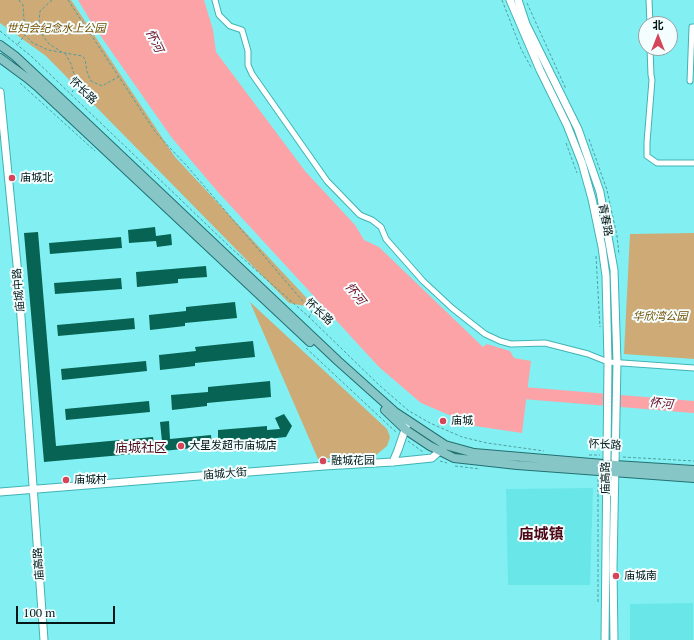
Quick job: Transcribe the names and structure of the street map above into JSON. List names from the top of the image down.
{
  "streets": {
    "main road": [
      "怀长路",
      "青春路",
      "庙城中路",
      "庙城大街",
      "庙高路"
    ]
  },
  "crossings": [
    ["怀长路", "青春路"],
    ["怀长路", "庙高路"],
    ["青春路", "庙高路"],
    ["庙城中路", "庙城大街"],
    ["庙城中路", "庙高路"],
    ["庙城大街", "庙高路"]
  ],
  "districts": ["庙城社区", "庙城镇"],
  "water": ["怀河"],
  "parks": ["世妇会纪念水上公园", "华欣湾公园"],
  "places": [
    "庙城北",
    "庙城",
    "大星发超市庙城店",
    "融城花园",
    "庙城村",
    "庙城南"
  ],
  "scale_bar": "100 m",
  "north": "top"
}
